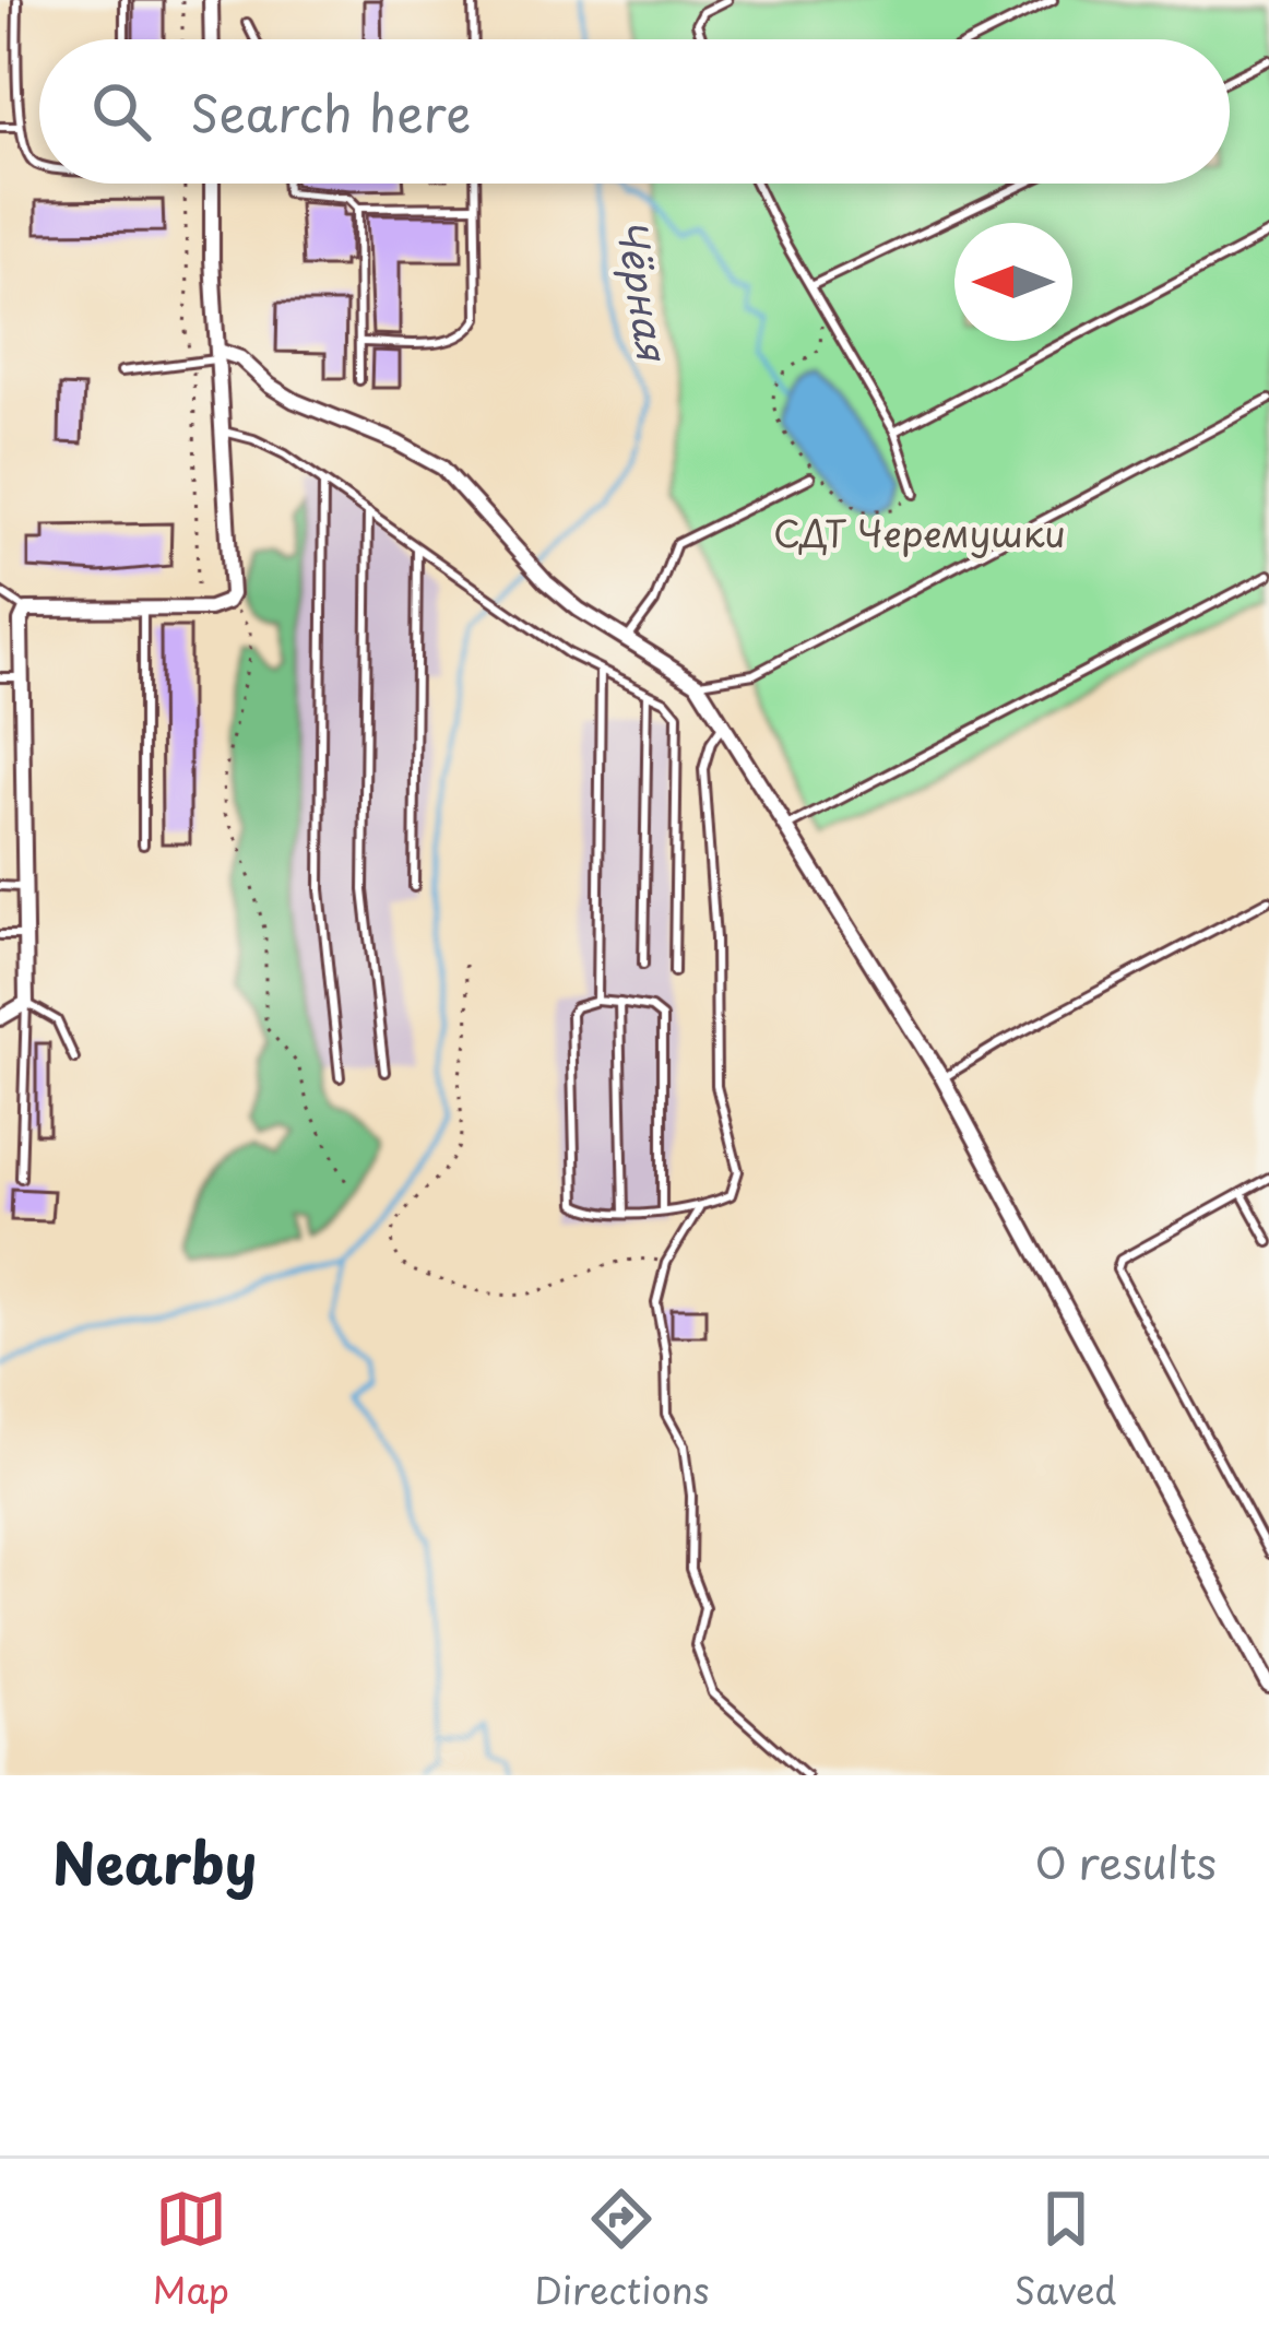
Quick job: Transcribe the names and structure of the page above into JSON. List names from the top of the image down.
{
  "water": ["Чёрная"],
  "parks": ["СДТ Черемушки"],
  "north": "left",
  "page": {
    "search": "Search here",
    "heading": ["Nearby", "0 results"],
    "nav": ["Map", "Directions", "Saved"]
  }
}
